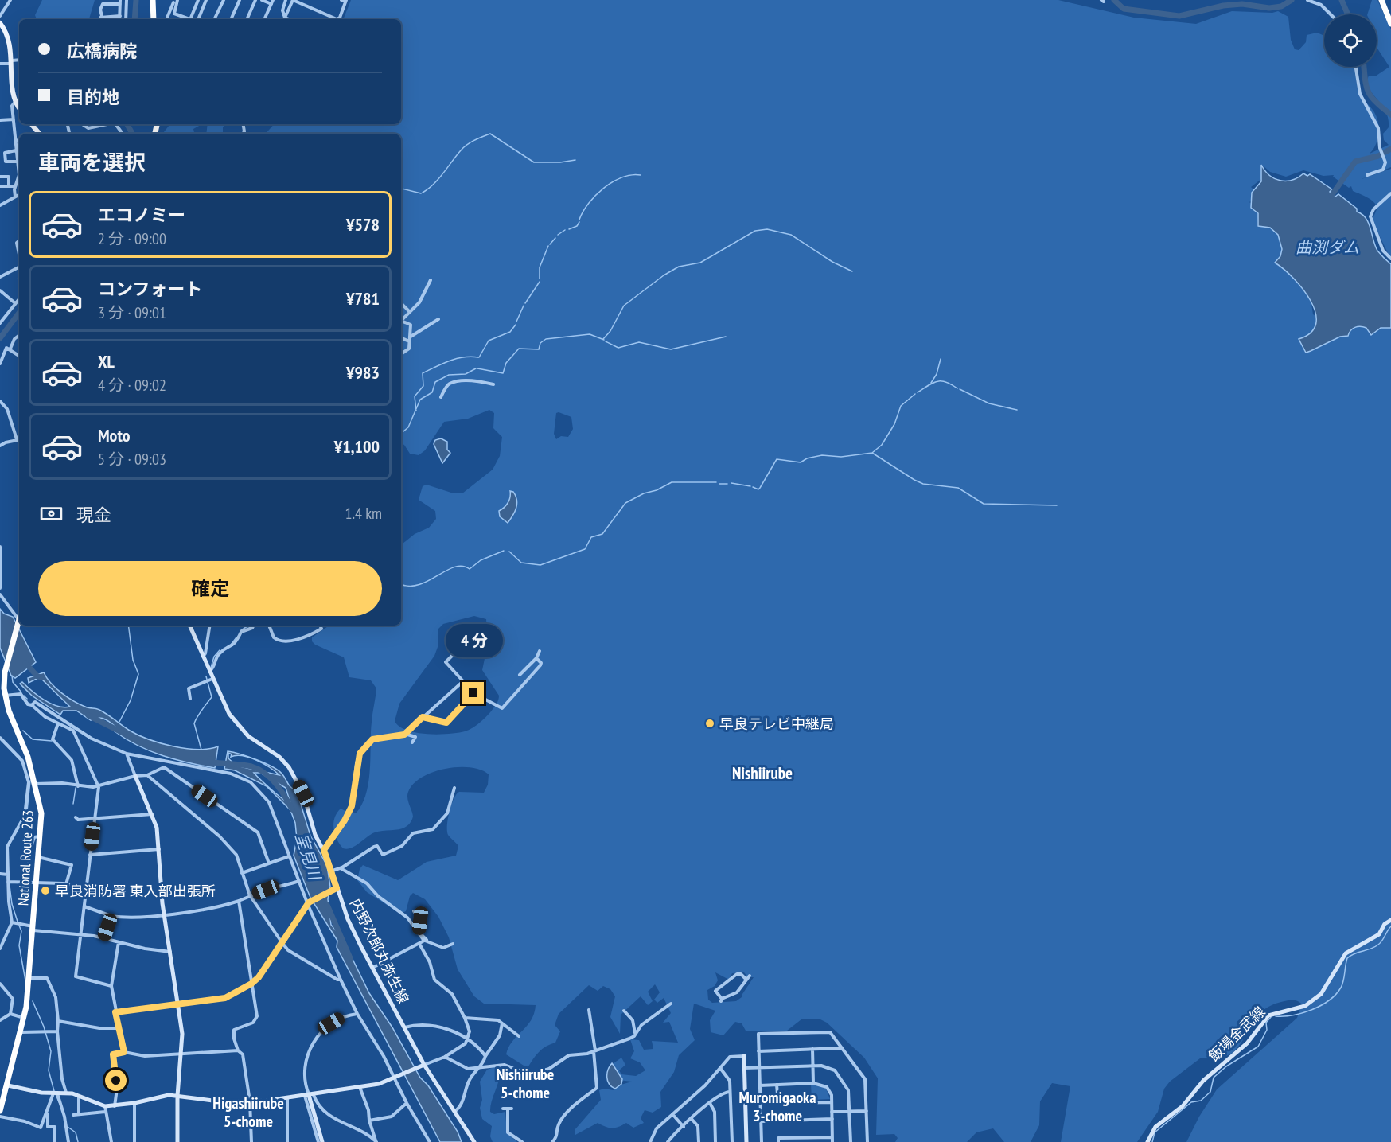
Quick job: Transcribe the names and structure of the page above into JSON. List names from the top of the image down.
{
  "streets": {
    "highway": ["National Route 263"],
    "main road": ["内野次郎丸弥生線", "飯場金武線"]
  },
  "districts": [
    "Nishiirube",
    "Nishiirube 5-chome",
    "Muromigaoka 3-chome",
    "Higashiirube 5-chome"
  ],
  "water": ["曲渕ダム", "室見川"],
  "places": ["早良テレビ中継局", "早良消防署 東入部出張所"],
  "page": {
    "banner": ["広橋病院", "目的地"],
    "heading": "車両を選択",
    "list": [
      {
        "name": "エコノミー",
        "note": "2 分 · 09:00",
        "value": "¥578"
      },
      {
        "name": "コンフォート",
        "note": "3 分 · 09:01",
        "value": "¥781"
      },
      {
        "name": "XL",
        "note": "4 分 · 09:02",
        "value": "¥983"
      },
      {
        "name": "Moto",
        "note": "5 分 · 09:03",
        "value": "¥1,100"
      }
    ],
    "pay": ["現金", "1.4 km"],
    "buttons": "確定",
    "bubble": "4 分"
  }
}
